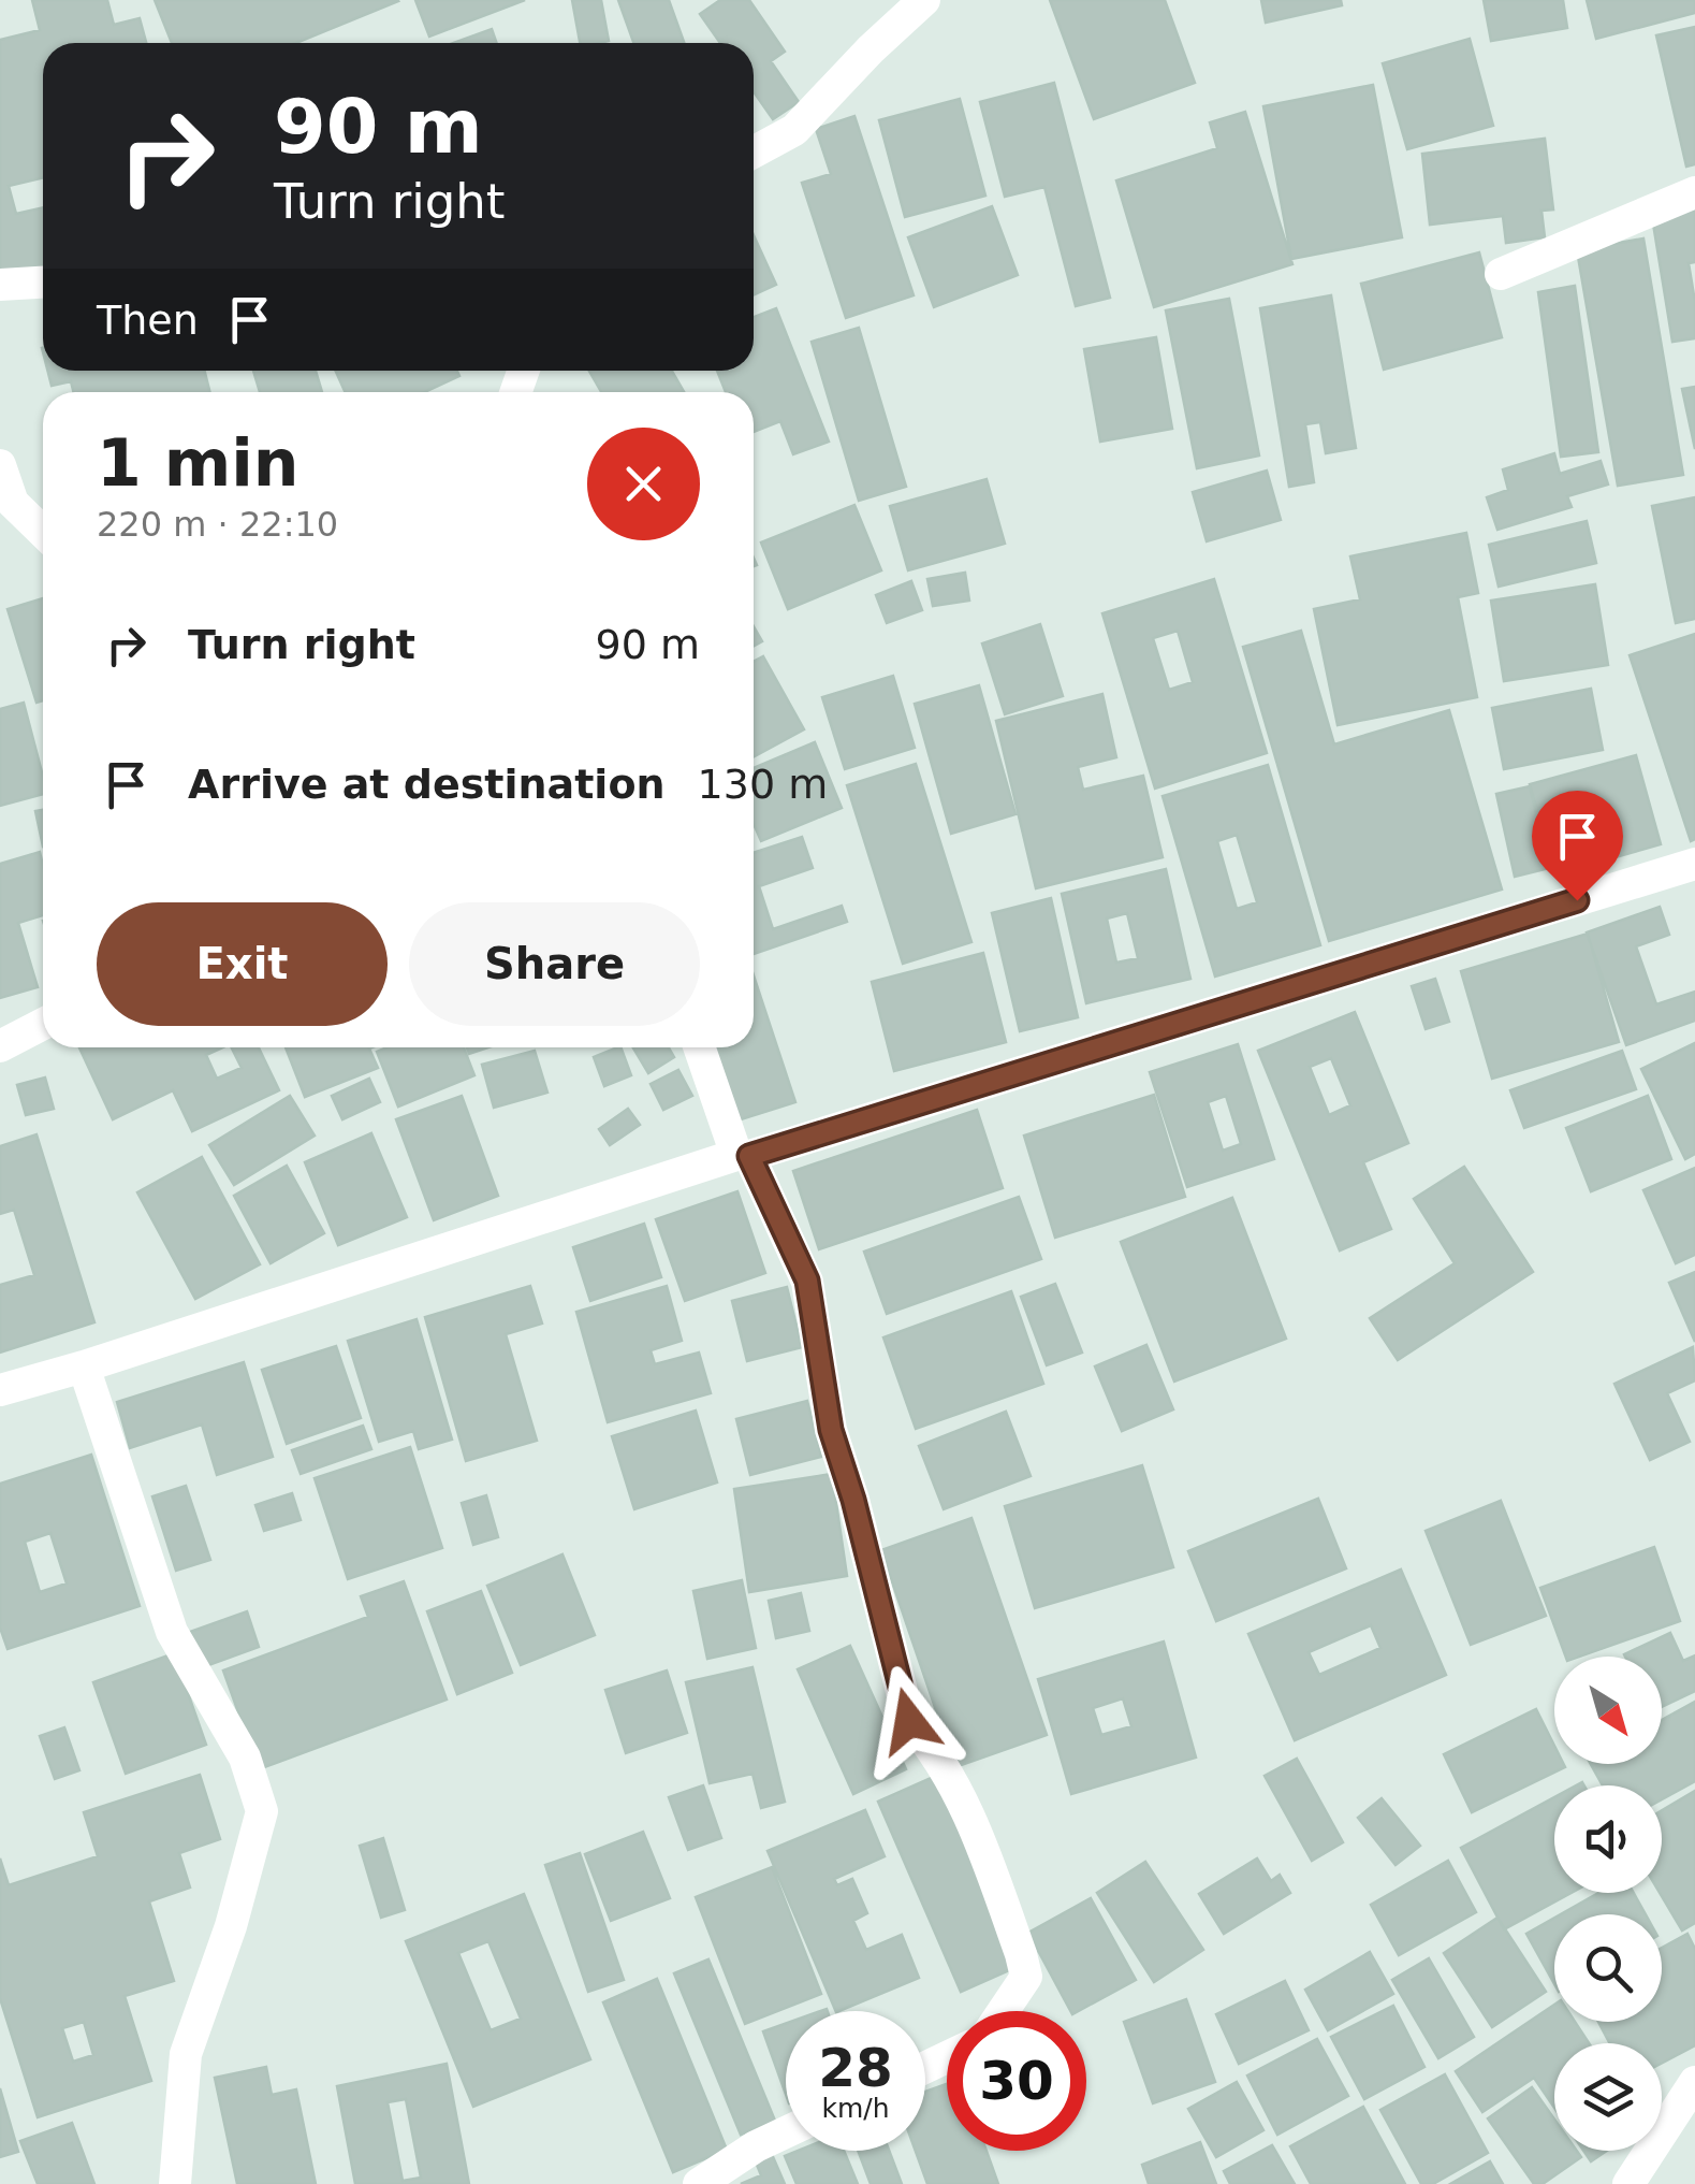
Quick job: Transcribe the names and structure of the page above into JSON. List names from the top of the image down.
{
  "north": "bottom right",
  "page": {
    "turn": ["90 m", "Turn right"],
    "then": "Then",
    "heading": ["1 min", "220 m · 22:10"],
    "list": [
      {
        "name": "Turn right",
        "value": "90 m"
      },
      {
        "name": "Arrive at destination",
        "value": "130 m"
      }
    ],
    "buttons": ["Exit", "Share"],
    "speed": "28 km/h",
    "limit": "30"
  }
}
